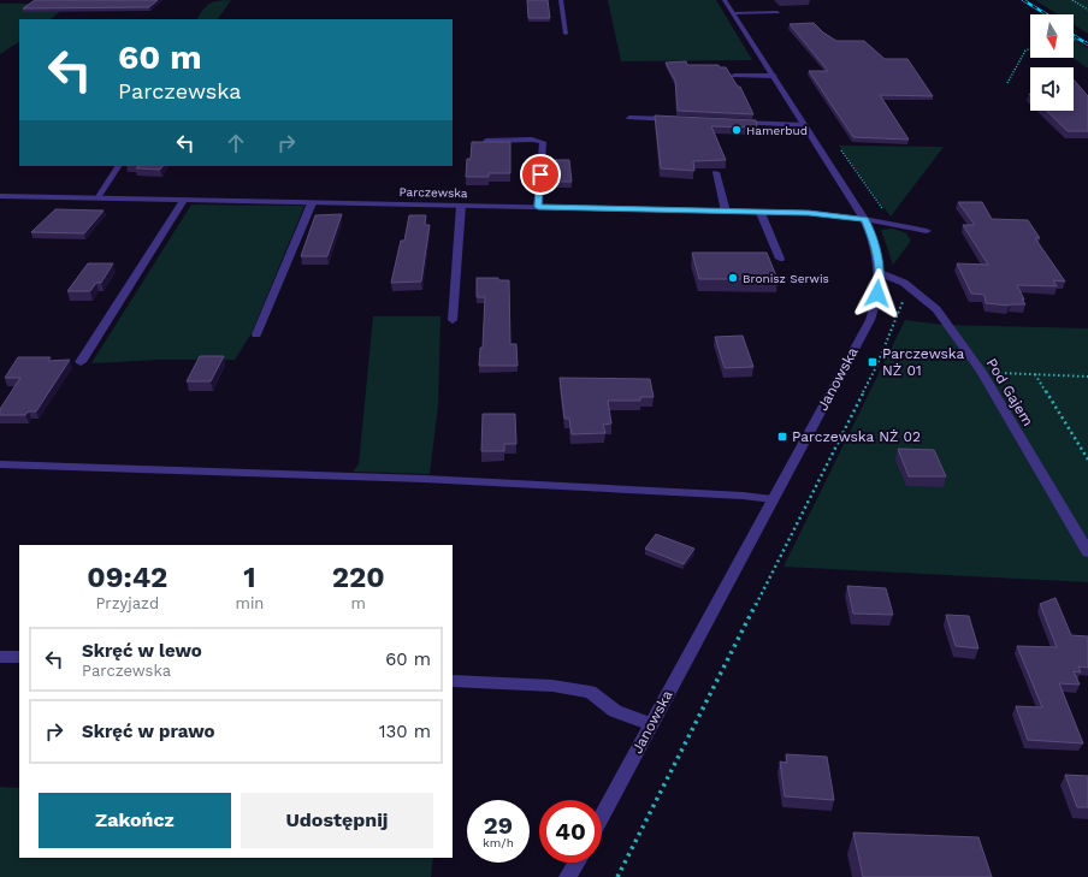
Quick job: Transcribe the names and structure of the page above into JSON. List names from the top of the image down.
{
  "streets": {
    "street": ["Parczewska", "Janowska", "Pod Gajem"]
  },
  "crossings": [
    ["Parczewska", "Janowska"],
    ["Janowska", "Pod Gajem"]
  ],
  "places": {
    "other": ["Hamerbud", "Bronisz Serwis"],
    "transit": ["Parczewska NŻ 01", "Parczewska NŻ 02"]
  },
  "north": "bottom",
  "page": {
    "turn": ["60 m", "Parczewska"],
    "eta": [
      "09:42",
      "Przyjazd",
      "1",
      "min",
      "220",
      "m"
    ],
    "list": [
      {
        "name": "Skręć w lewo",
        "note": "Parczewska",
        "value": "60 m"
      },
      {
        "name": "Skręć w prawo",
        "value": "130 m"
      }
    ],
    "buttons": ["Zakończ", "Udostępnij"],
    "speed": "29 km/h",
    "limit": "40"
  }
}
